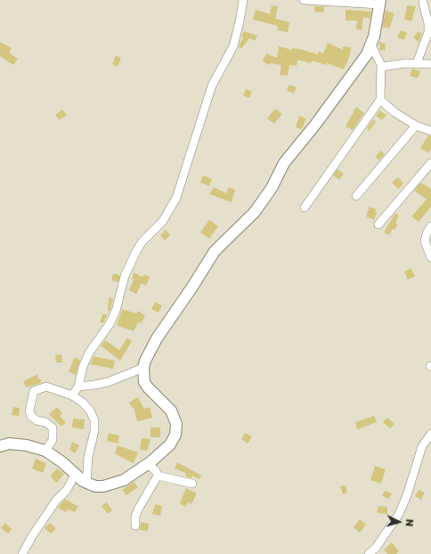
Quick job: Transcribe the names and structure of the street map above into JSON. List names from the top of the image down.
{
  "north": "right"
}
